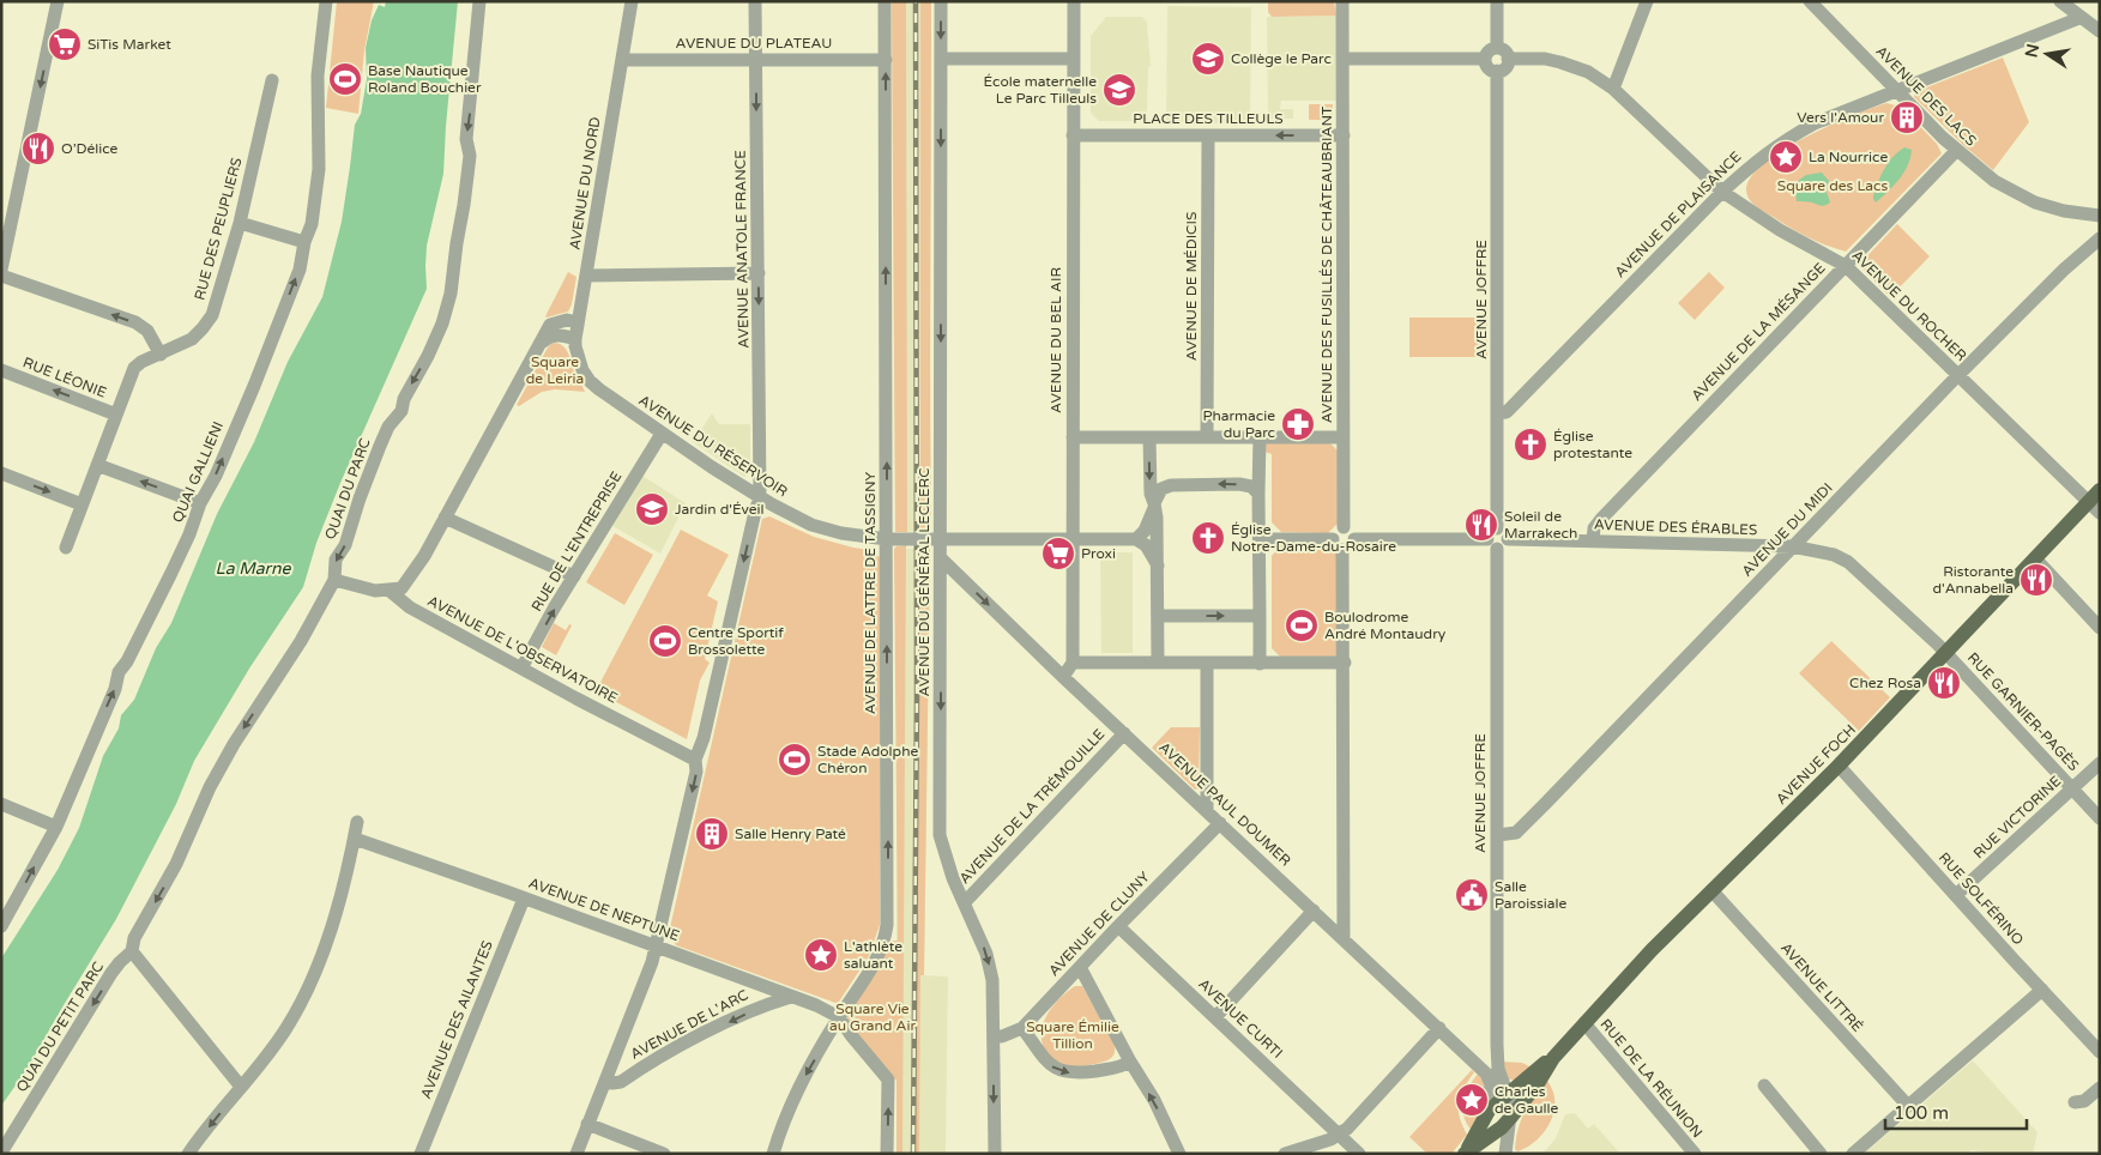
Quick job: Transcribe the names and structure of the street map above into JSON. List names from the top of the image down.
{
  "streets": {
    "main road": ["AVENUE FOCH"],
    "street": [
      "AVENUE DU PLATEAU",
      "AVENUE DES LACS",
      "PLACE DES TILLEULS",
      "AVENUE DU NORD",
      "AVENUE DE PLAISANCE",
      "RUE DES PEUPLIERS",
      "AVENUE ANATOLE FRANCE",
      "AVENUE DES FUSILLÉS DE CHÂTEAUBRIANT",
      "AVENUE DE MÉDICIS",
      "AVENUE JOFFRE",
      "AVENUE DU ROCHER",
      "AVENUE DE LA MÉSANGE",
      "AVENUE DU BEL AIR",
      "RUE LÉONIE",
      "AVENUE DU RÉSERVOIR",
      "QUAI GALLIENI",
      "QUAI DU PARC",
      "AVENUE DES ÉRABLES",
      "AVENUE DU MIDI",
      "RUE DE L'ENTREPRISE",
      "AVENUE DU GÉNÉRAL LECLERC",
      "AVENUE DE LATTRE DE TASSIGNY",
      "AVENUE DE L'OBSERVATOIRE",
      "RUE GARNIER-PAGÈS",
      "AVENUE PAUL DOUMER",
      "AVENUE DE LA TRÉMOUILLE",
      "RUE VICTORINE",
      "RUE SOLFÉRINO",
      "AVENUE DE NEPTUNE",
      "AVENUE DE CLUNY",
      "AVENUE LITTRÉ",
      "AVENUE CURTI",
      "AVENUE DES AILANTES",
      "AVENUE DE L'ARC",
      "QUAI DU PETIT PARC",
      "RUE DE LA RÉUNION"
    ]
  },
  "crossings": [
    ["AVENUE DU PLATEAU", "AVENUE DU NORD"],
    ["AVENUE DU PLATEAU", "AVENUE ANATOLE FRANCE"],
    ["AVENUE DU PLATEAU", "AVENUE DE LATTRE DE TASSIGNY"],
    ["AVENUE DES LACS", "AVENUE DE PLAISANCE"],
    ["AVENUE DES LACS", "AVENUE DE LA MÉSANGE"],
    ["PLACE DES TILLEULS", "AVENUE DES FUSILLÉS DE CHÂTEAUBRIANT"],
    ["PLACE DES TILLEULS", "AVENUE DE MÉDICIS"],
    ["PLACE DES TILLEULS", "AVENUE DU BEL AIR"],
    ["AVENUE DU NORD", "AVENUE DU RÉSERVOIR"],
    ["AVENUE DE PLAISANCE", "AVENUE JOFFRE"],
    ["AVENUE DE PLAISANCE", "AVENUE DU ROCHER"],
    ["RUE DES PEUPLIERS", "RUE LÉONIE"],
    ["AVENUE ANATOLE FRANCE", "AVENUE DU RÉSERVOIR"],
    ["AVENUE ANATOLE FRANCE", "AVENUE DE L'OBSERVATOIRE"],
    ["AVENUE ANATOLE FRANCE", "AVENUE DE NEPTUNE"],
    ["AVENUE ANATOLE FRANCE", "AVENUE DE L'ARC"],
    ["AVENUE JOFFRE", "AVENUE DU ROCHER"],
    ["AVENUE JOFFRE", "AVENUE DES ÉRABLES"],
    ["AVENUE JOFFRE", "AVENUE DU MIDI"],
    ["AVENUE JOFFRE", "AVENUE FOCH"],
    ["AVENUE JOFFRE", "AVENUE PAUL DOUMER"],
    ["AVENUE DU ROCHER", "AVENUE DE LA MÉSANGE"],
    ["AVENUE DU ROCHER", "AVENUE DU MIDI"],
    ["AVENUE DU ROCHER", "AVENUE FOCH"],
    ["AVENUE DE LA MÉSANGE", "AVENUE DES ÉRABLES"],
    ["AVENUE DU BEL AIR", "AVENUE DU RÉSERVOIR"],
    ["AVENUE DU RÉSERVOIR", "RUE DE L'ENTREPRISE"],
    ["AVENUE DU RÉSERVOIR", "AVENUE DU GÉNÉRAL LECLERC"],
    ["AVENUE DU RÉSERVOIR", "AVENUE DE LATTRE DE TASSIGNY"],
    ["QUAI DU PARC", "QUAI DU PETIT PARC"],
    ["AVENUE DES ÉRABLES", "AVENUE DU MIDI"],
    ["AVENUE DES ÉRABLES", "RUE GARNIER-PAGÈS"],
    ["AVENUE DES ÉRABLES", "AVENUE FOCH"],
    ["RUE DE L'ENTREPRISE", "AVENUE DE L'OBSERVATOIRE"],
    ["AVENUE DU GÉNÉRAL LECLERC", "AVENUE PAUL DOUMER"],
    ["AVENUE DU GÉNÉRAL LECLERC", "AVENUE DE LA TRÉMOUILLE"],
    ["AVENUE DE LATTRE DE TASSIGNY", "AVENUE DE NEPTUNE"],
    ["RUE GARNIER-PAGÈS", "AVENUE FOCH"],
    ["RUE GARNIER-PAGÈS", "RUE VICTORINE"],
    ["AVENUE FOCH", "AVENUE PAUL DOUMER"],
    ["AVENUE FOCH", "RUE SOLFÉRINO"],
    ["AVENUE FOCH", "AVENUE LITTRÉ"],
    ["AVENUE FOCH", "RUE DE LA RÉUNION"],
    ["AVENUE PAUL DOUMER", "AVENUE DE LA TRÉMOUILLE"],
    ["AVENUE PAUL DOUMER", "AVENUE DE CLUNY"],
    ["RUE VICTORINE", "RUE SOLFÉRINO"],
    ["AVENUE DE NEPTUNE", "AVENUE DES AILANTES"],
    ["AVENUE DE NEPTUNE", "AVENUE DE L'ARC"],
    ["AVENUE DE CLUNY", "AVENUE CURTI"]
  ],
  "one_way": [
    "PLACE DES TILLEULS",
    "AVENUE ANATOLE FRANCE",
    "QUAI GALLIENI",
    "QUAI DU PARC",
    "RUE DE L'ENTREPRISE",
    "AVENUE DU GÉNÉRAL LECLERC",
    "AVENUE DE L'ARC",
    "QUAI DU PETIT PARC"
  ],
  "water": ["La Marne"],
  "parks": [
    "Square des Lacs",
    "Square de Leiria",
    "Square Vie au Grand Air",
    "Square Émilie Tillion"
  ],
  "places": {
    "supermarket": ["SiTis Market", "Proxi"],
    "school or university": ["Collège le Parc", "École maternelle Le Parc Tilleuls", "Jardin d'Éveil"],
    "sports": [
      "Base Nautique Roland Bouchier",
      "Boulodrome André Montaudry",
      "Centre Sportif Brossolette",
      "Stade Adolphe Chéron"
    ],
    "building": ["Vers l'Amour", "Salle Henry Paté"],
    "restaurant": [
      "O’Délice",
      "Soleil de Marrakech",
      "Ristorante d'Annabella",
      "Chez Rosa"
    ],
    "place": ["La Nourrice", "L'athlète saluant", "Charles de Gaulle"],
    "pharmacy": ["Pharmacie du Parc"],
    "church": ["Église protestante", "Église Notre-Dame-du-Rosaire"],
    "public building": ["Salle Paroissiale"]
  },
  "scale_bar": "100 m",
  "north": "left"
}
